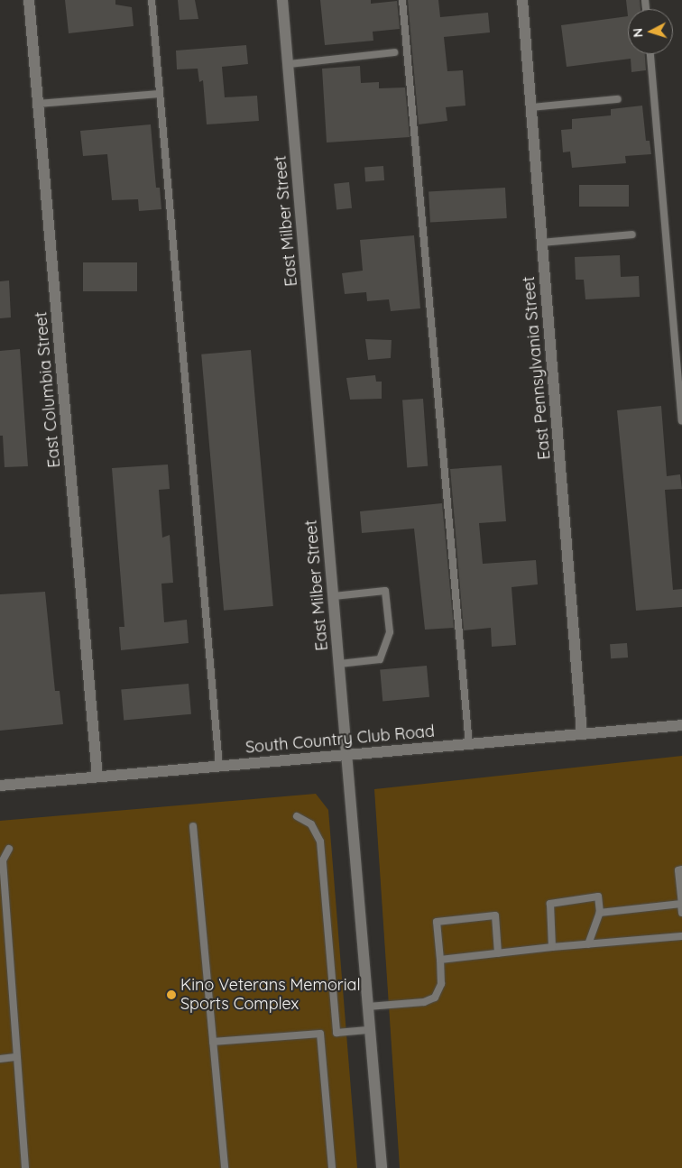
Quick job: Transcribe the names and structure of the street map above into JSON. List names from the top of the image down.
{
  "streets": {
    "street": [
      "East Milber Street",
      "East Pennsylvania Street",
      "East Columbia Street",
      "South Country Club Road"
    ]
  },
  "crossings": [
    ["East Milber Street", "South Country Club Road"],
    ["East Pennsylvania Street", "South Country Club Road"],
    ["East Columbia Street", "South Country Club Road"]
  ],
  "places": ["Kino Veterans Memorial Sports Complex"],
  "north": "left"
}
